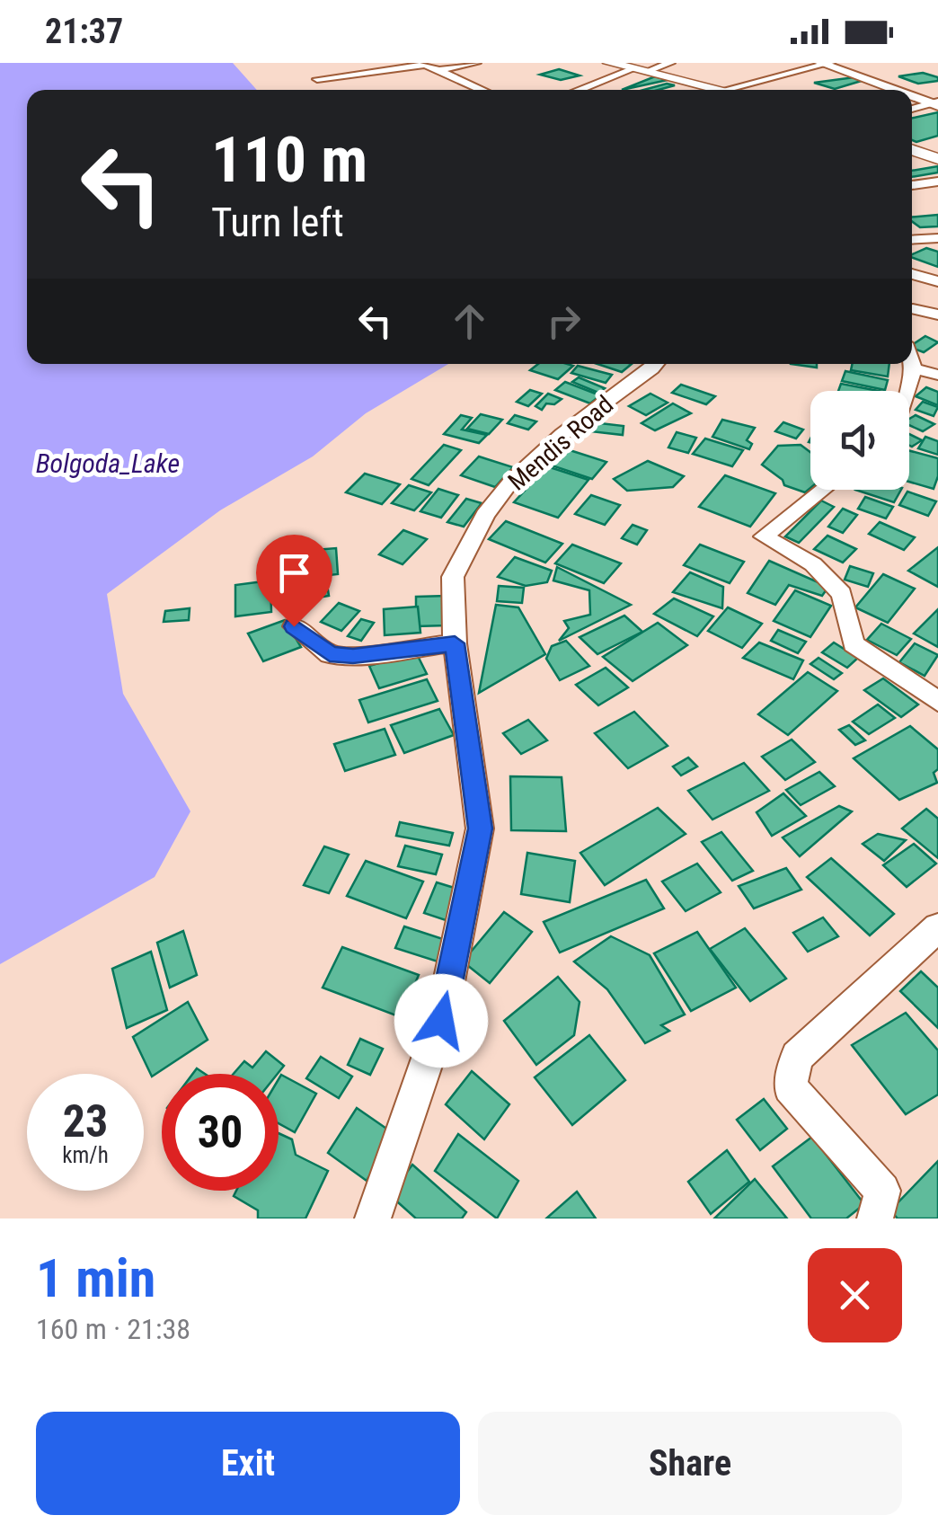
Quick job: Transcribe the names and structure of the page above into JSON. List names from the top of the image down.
{
  "streets": {
    "street": ["Mendis Road"]
  },
  "water": ["Bolgoda_Lake"],
  "page": {
    "status": "21:37",
    "turn": ["110 m", "Turn left"],
    "speed": "23 km/h",
    "limit": "30",
    "heading": ["1 min", "160 m · 21:38"],
    "buttons": ["Exit", "Share"]
  }
}
